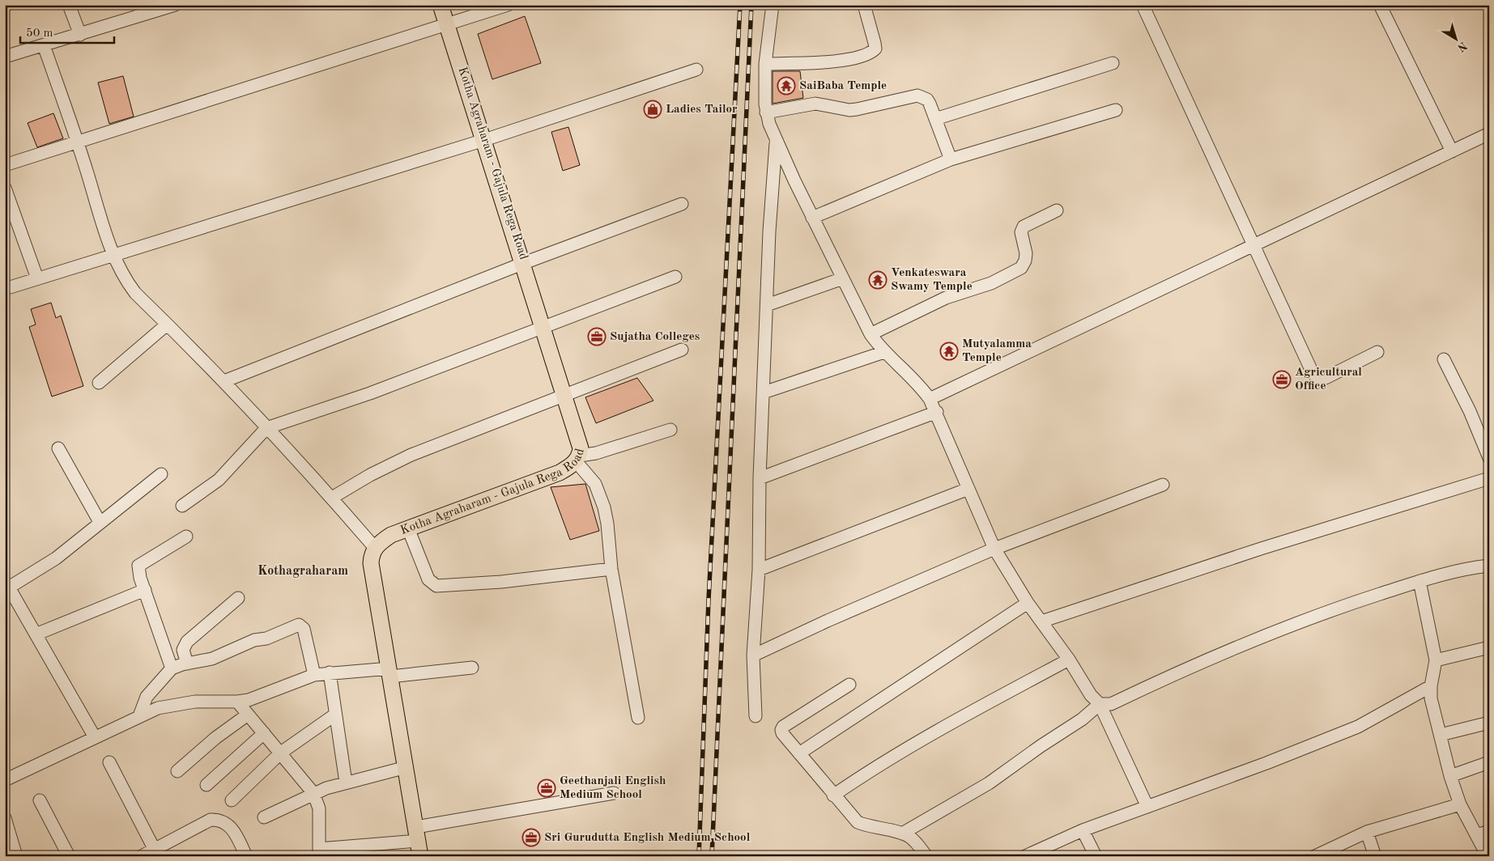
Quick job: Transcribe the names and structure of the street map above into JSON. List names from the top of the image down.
{
  "streets": {
    "main road": ["Kotha Agraharam - Gajula Rega Road"]
  },
  "districts": ["Kothagraharam"],
  "places": {
    "temple": ["SaiBaba Temple", "Venkateswara Swamy Temple", "Mutyalamma Temple"],
    "shop": ["Ladies Tailor"],
    "office": [
      "Sujatha Colleges",
      "Agricultural Office",
      "Geethanjali English Medium School",
      "Sri Gurudutta English Medium School"
    ]
  },
  "scale_bar": "50 m",
  "north": "bottom right"
}
